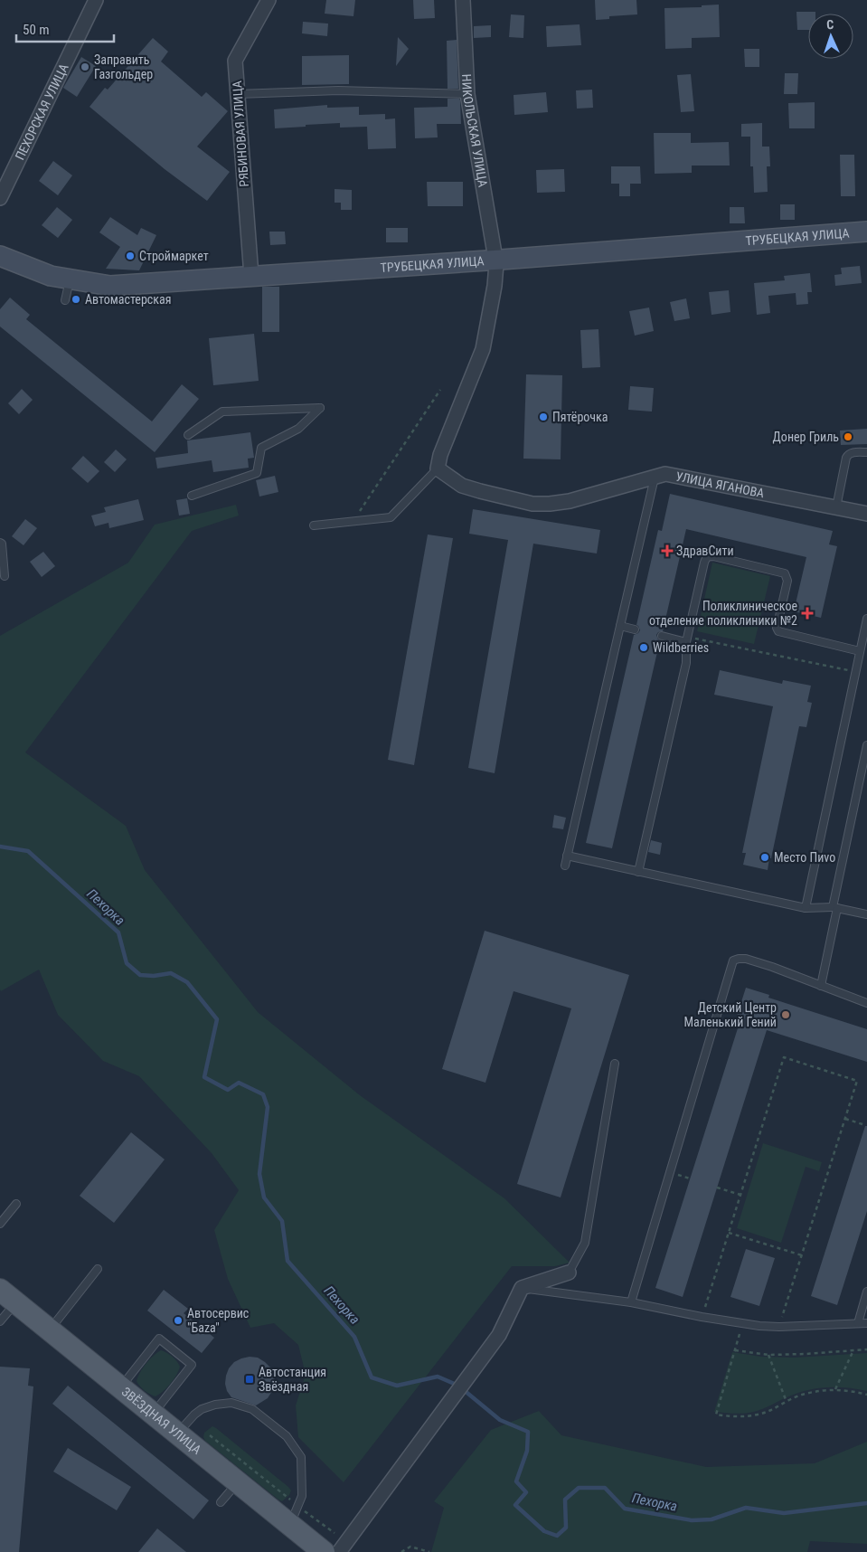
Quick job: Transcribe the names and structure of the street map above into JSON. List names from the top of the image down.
{
  "streets": {
    "main road": ["ТРУБЕЦКАЯ УЛИЦА", "ЗВЁЗДНАЯ УЛИЦА"],
    "street": [
      "ПЕХОРСКАЯ УЛИЦА",
      "НИКОЛЬСКАЯ УЛИЦА",
      "РЯБИНОВАЯ УЛИЦА",
      "УЛИЦА ЯГАНОВА"
    ]
  },
  "crossings": [
    ["НИКОЛЬСКАЯ УЛИЦА", "ТРУБЕЦКАЯ УЛИЦА"],
    ["НИКОЛЬСКАЯ УЛИЦА", "УЛИЦА ЯГАНОВА"],
    ["РЯБИНОВАЯ УЛИЦА", "ТРУБЕЦКАЯ УЛИЦА"]
  ],
  "water": ["Пехорка"],
  "places": {
    "other": [
      "Заправить Газгольдер",
      "Строймаркет",
      "Автомастерская",
      "Пятёрочка",
      "Донер Гриль",
      "Wildberries",
      "Место Пиvо",
      "Детский Центр Маленький Гений",
      "Автосервис \"Баzа\""
    ],
    "health": ["ЗдравСити", "Поликлиническое отделение поликлиники №2"],
    "transit": ["Автостанция Звёздная"]
  },
  "scale_bar": "50 m",
  "north": "top"
}
